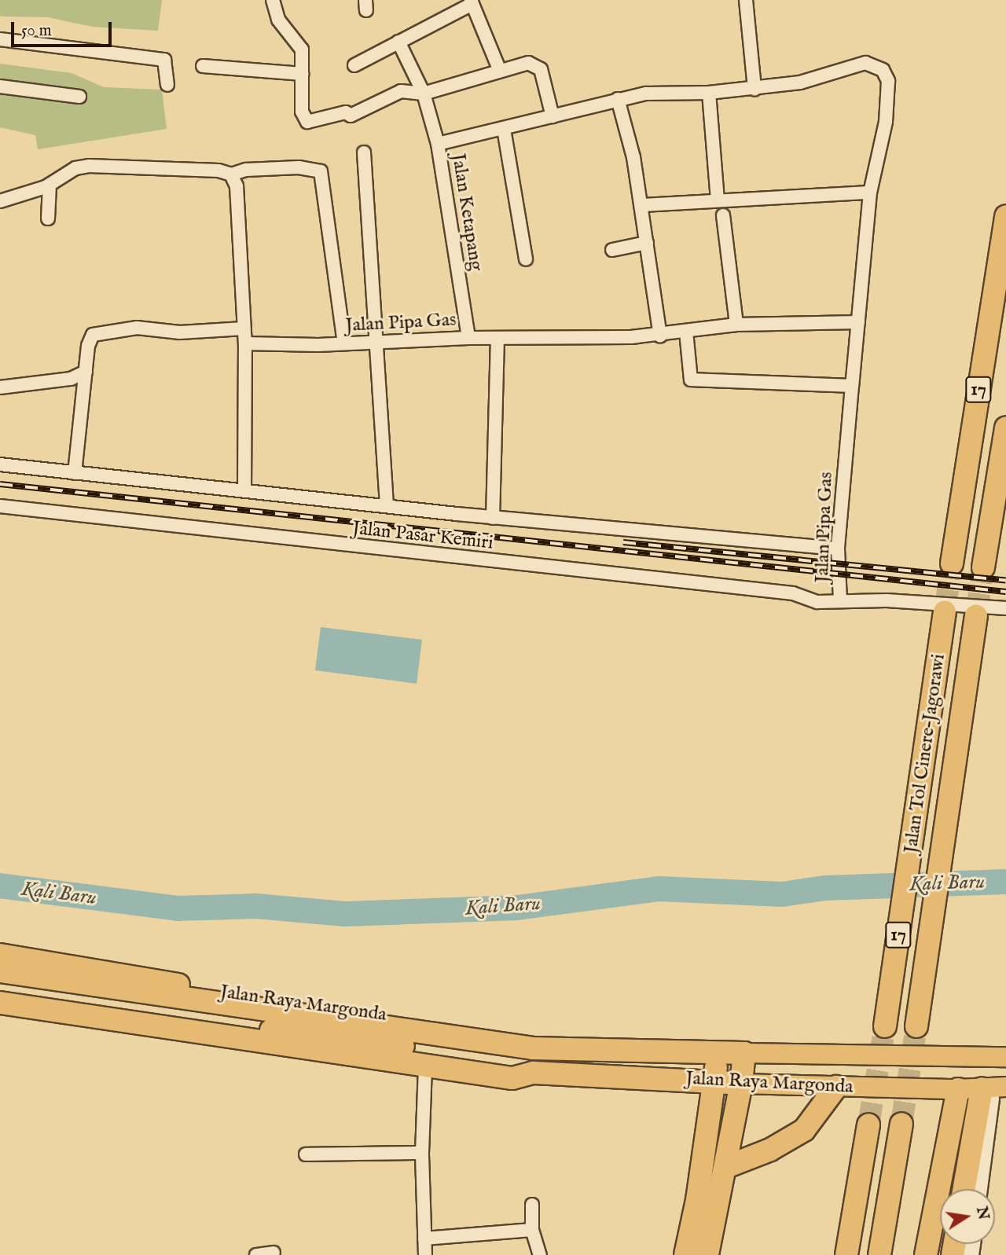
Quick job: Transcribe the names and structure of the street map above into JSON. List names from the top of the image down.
{
  "streets": {
    "highway": ["17", "Jalan Tol Cinere–Jagorawi", "Jalan Raya Margonda"],
    "street": ["Jalan Ketapang", "Jalan Pipa Gas", "Jalan Pasar Kemiri"]
  },
  "crossings": [
    ["Jalan Ketapang", "Jalan Pipa Gas"],
    ["Jalan Pipa Gas", "Jalan Pasar Kemiri"]
  ],
  "water": ["Kali Baru"],
  "scale_bar": "50 m",
  "north": "right"
}
